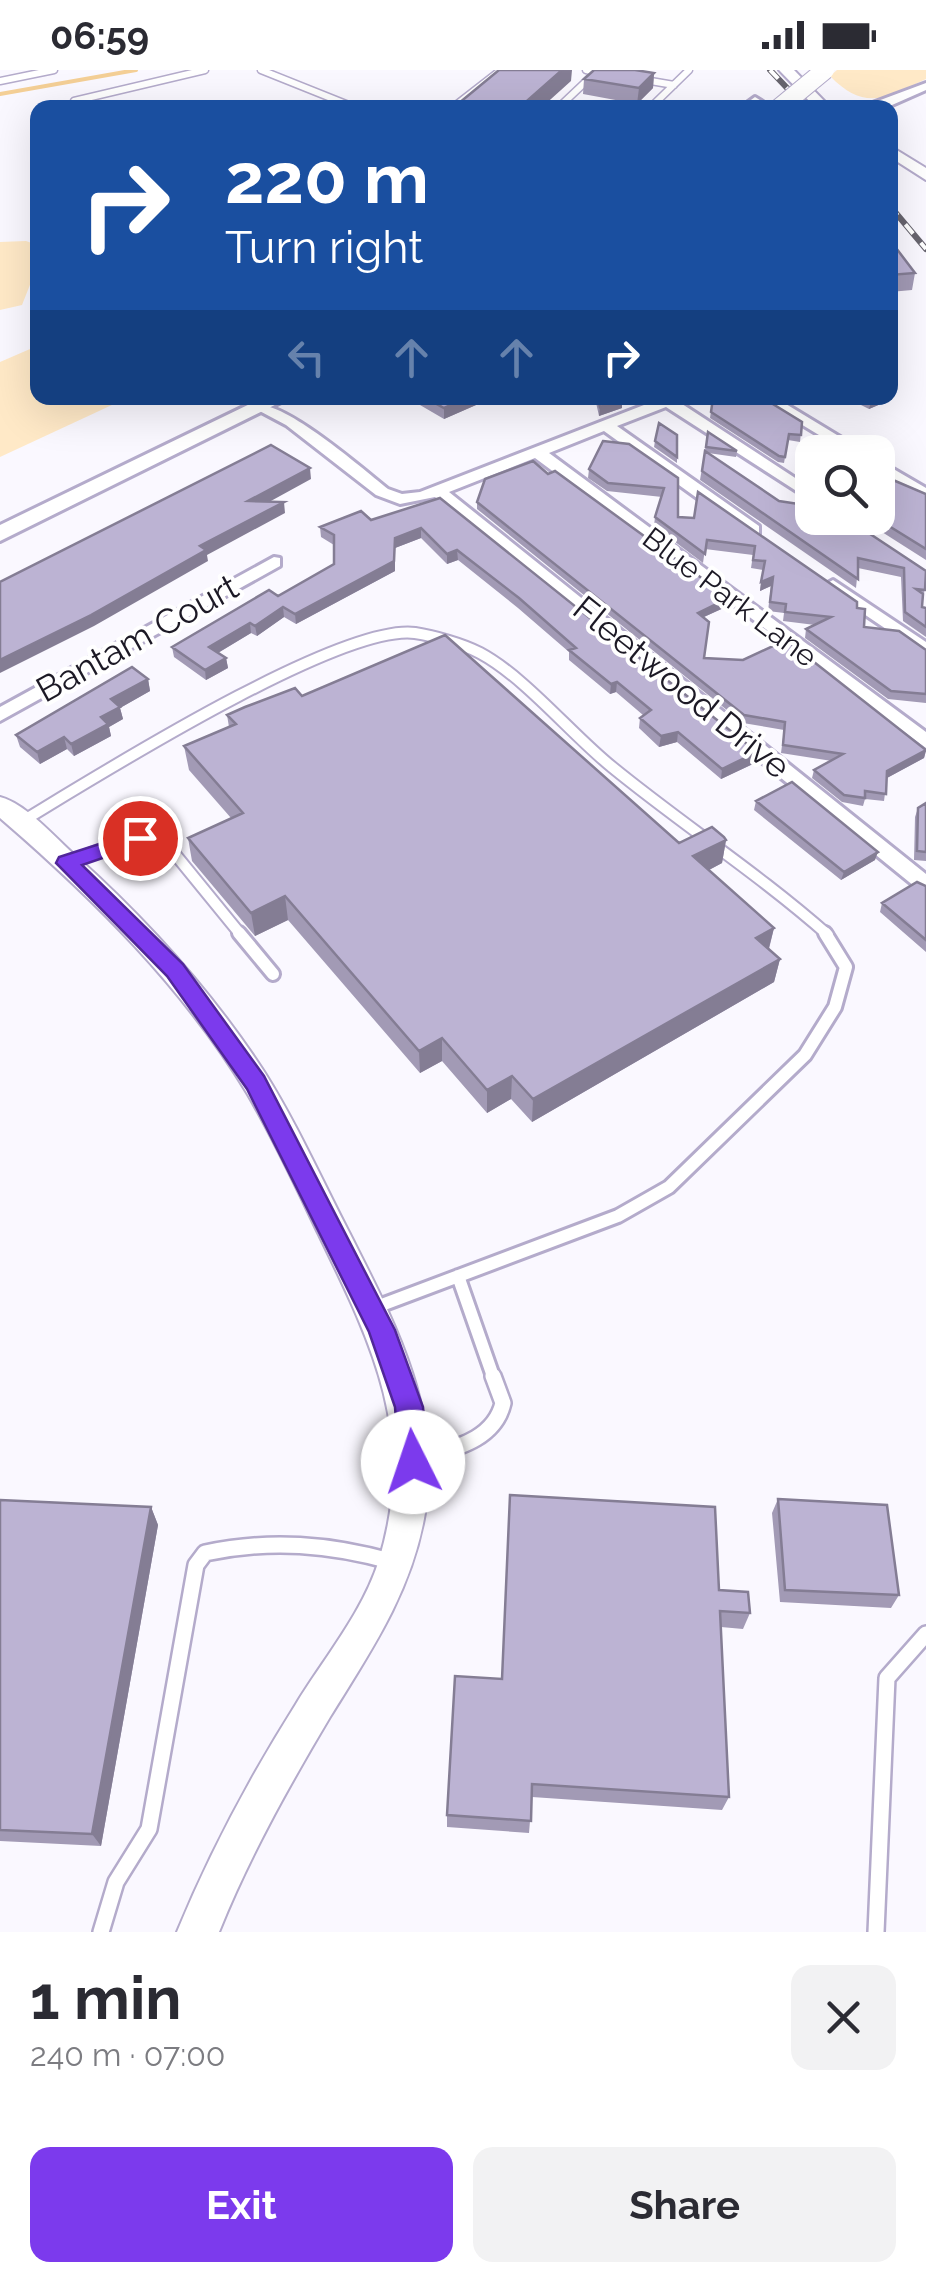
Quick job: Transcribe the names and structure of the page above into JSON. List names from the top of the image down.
{
  "streets": {
    "street": ["Blue Park Lane", "Bantam Court", "Fleetwood Drive"]
  },
  "page": {
    "status": "06:59",
    "turn": ["220 m", "Turn right"],
    "heading": ["1 min", "240 m · 07:00"],
    "buttons": ["Exit", "Share"]
  }
}
